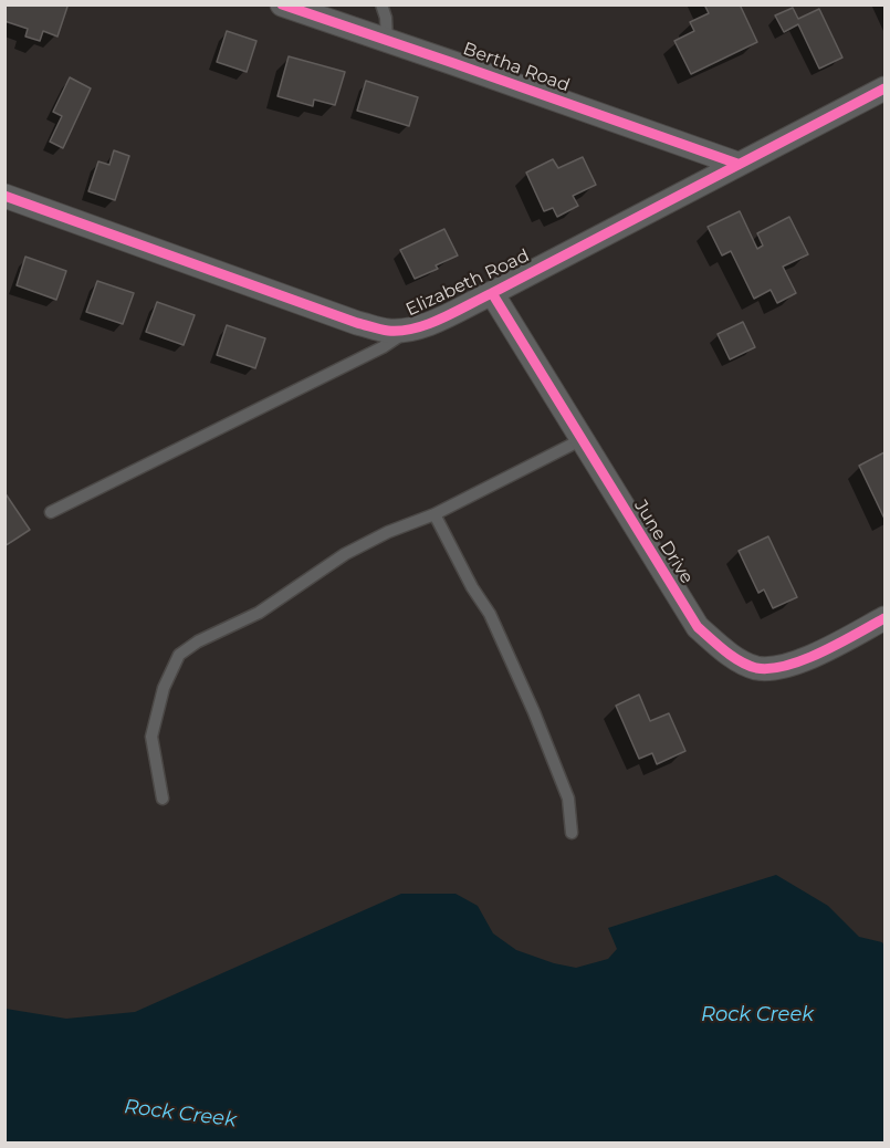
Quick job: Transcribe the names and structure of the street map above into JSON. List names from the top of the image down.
{
  "streets": {
    "street": ["Bertha Road", "Elizabeth Road", "June Drive"]
  },
  "crossings": [
    ["Bertha Road", "Elizabeth Road"],
    ["Elizabeth Road", "June Drive"]
  ],
  "water": ["Rock Creek"]
}
